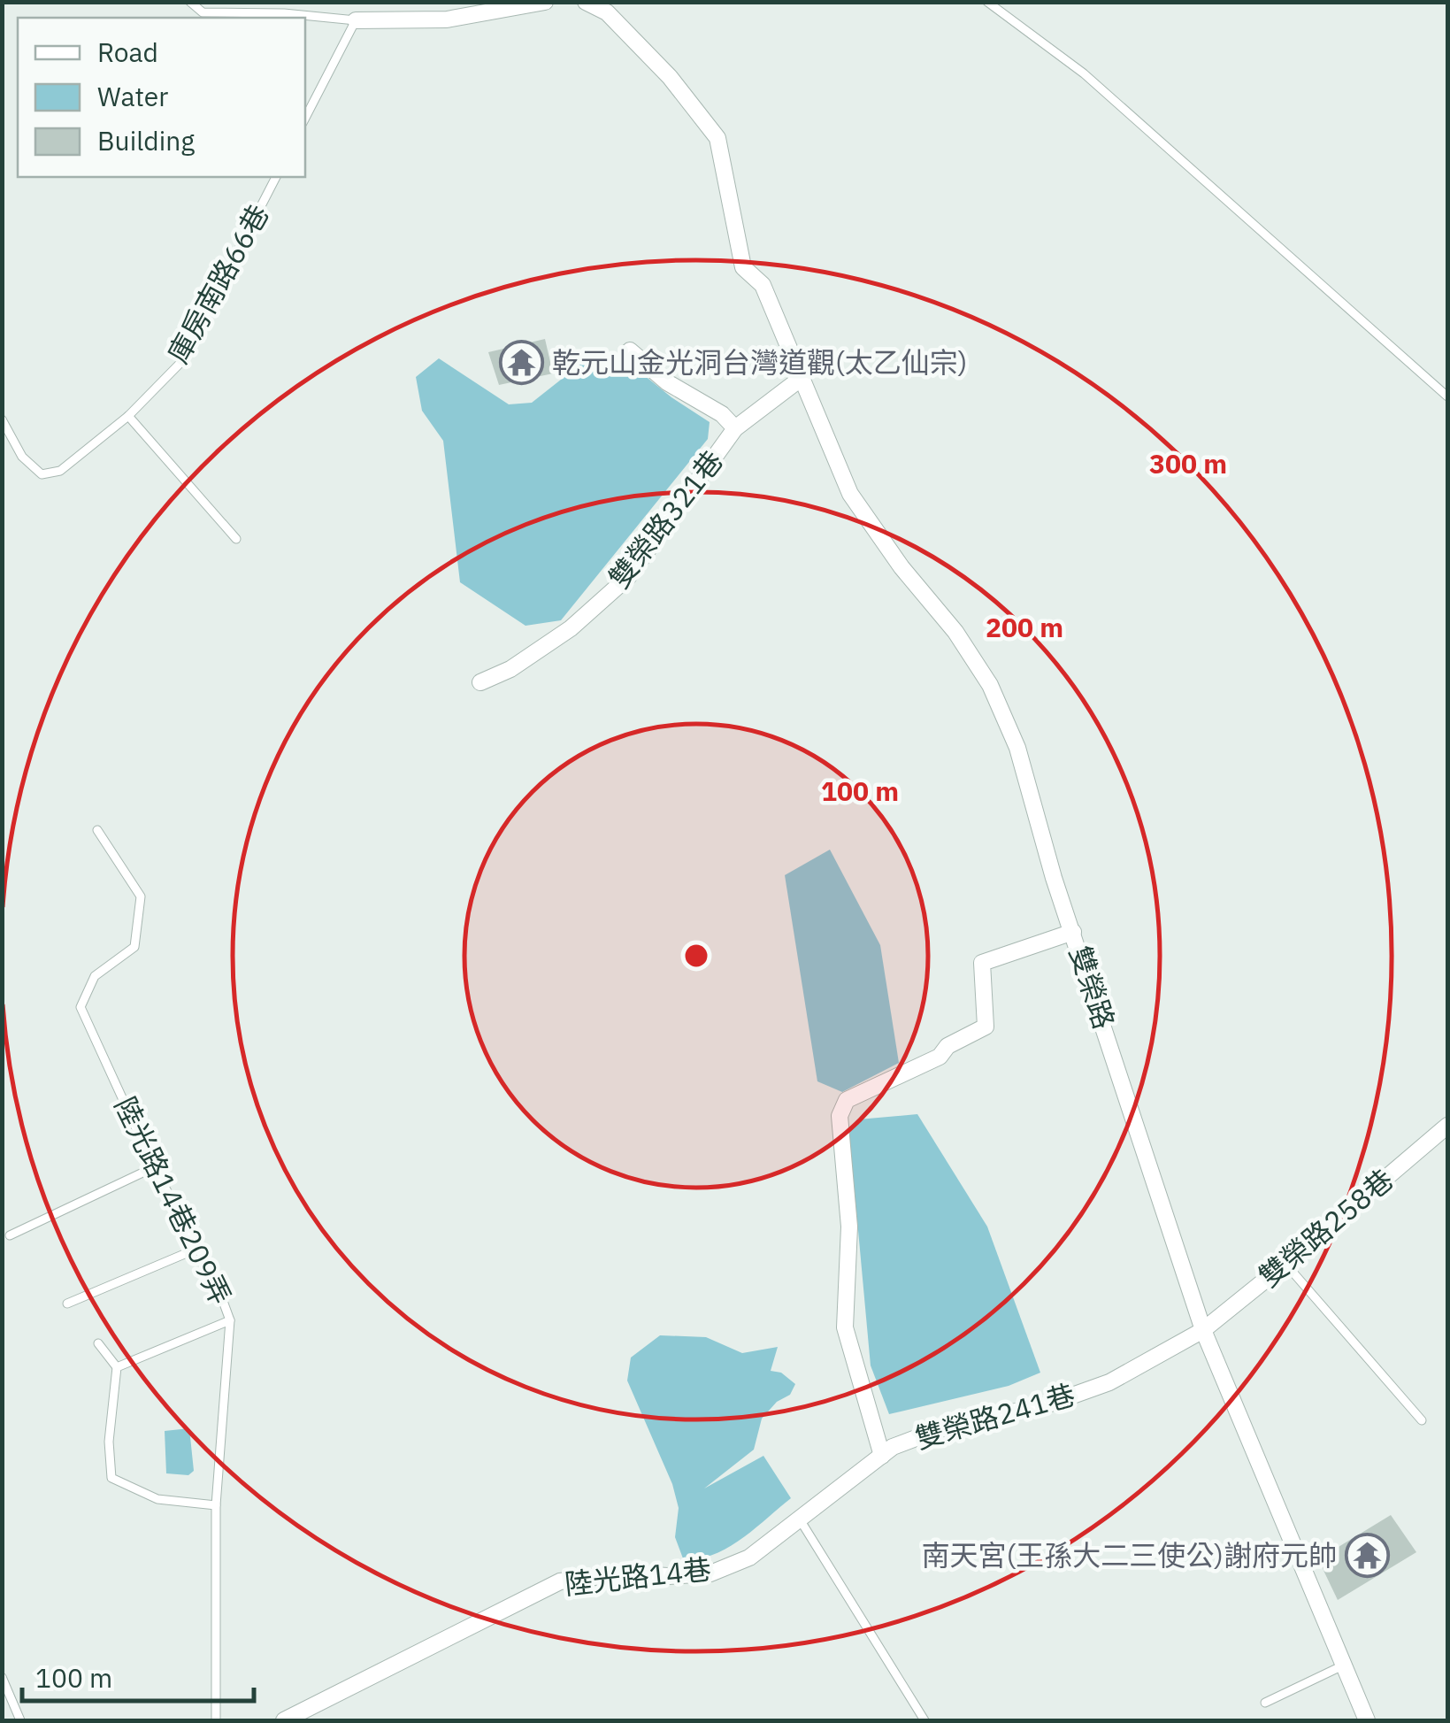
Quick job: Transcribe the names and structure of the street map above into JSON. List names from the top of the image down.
{
  "streets": {
    "street": [
      "雙榮路321巷",
      "雙榮路",
      "雙榮路258巷",
      "雙榮路241巷",
      "陸光路14巷"
    ],
    "lane": ["庫房南路66巷", "陸光路14巷209弄"]
  },
  "crossings": [
    ["雙榮路321巷", "雙榮路"],
    ["雙榮路", "雙榮路258巷"],
    ["雙榮路", "雙榮路241巷"],
    ["雙榮路258巷", "雙榮路241巷"],
    ["雙榮路241巷", "陸光路14巷"]
  ],
  "places": {
    "temple": ["乾元山金光洞台灣道觀(太乙仙宗)", "南天宮(王孫大二三使公)謝府元帥"]
  },
  "legend": ["Road", "Water", "Building"],
  "scale_bar": "100 m",
  "rings": ["300 m", "200 m", "100 m"]
}
